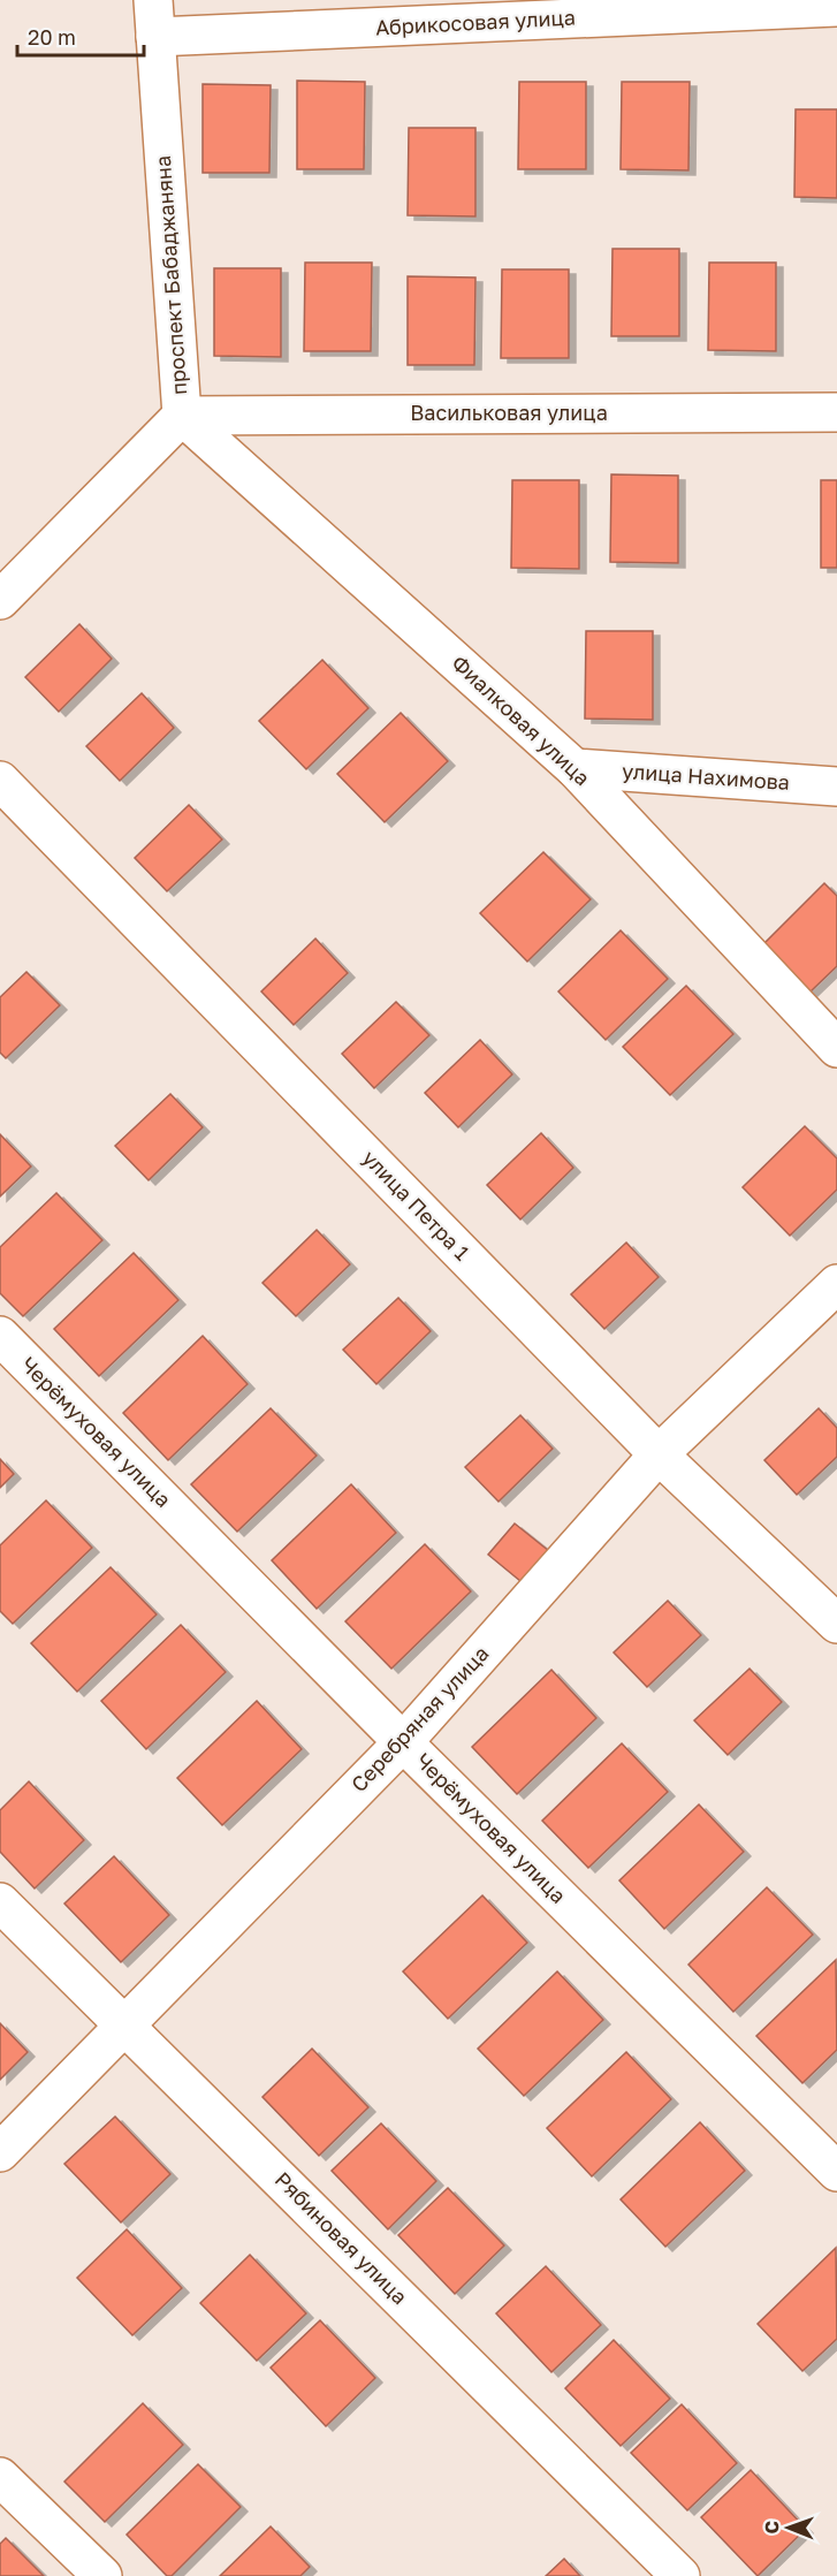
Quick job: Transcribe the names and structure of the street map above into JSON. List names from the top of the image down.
{
  "streets": {
    "street": [
      "Абрикосовая улица",
      "проспект Бабаджаняна",
      "Васильковая улица",
      "Фиалковая улица",
      "улица Нахимова",
      "улица Петра 1",
      "Черёмуховая улица",
      "Серебряная улица",
      "Рябиновая улица"
    ]
  },
  "crossings": [
    ["Абрикосовая улица", "проспект Бабаджаняна"],
    ["проспект Бабаджаняна", "Васильковая улица"],
    ["проспект Бабаджаняна", "Фиалковая улица"],
    ["Васильковая улица", "Фиалковая улица"],
    ["Фиалковая улица", "улица Нахимова"],
    ["улица Петра 1", "Серебряная улица"],
    ["Черёмуховая улица", "Серебряная улица"],
    ["Серебряная улица", "Рябиновая улица"]
  ],
  "scale_bar": "20 m",
  "north": "left"
}
